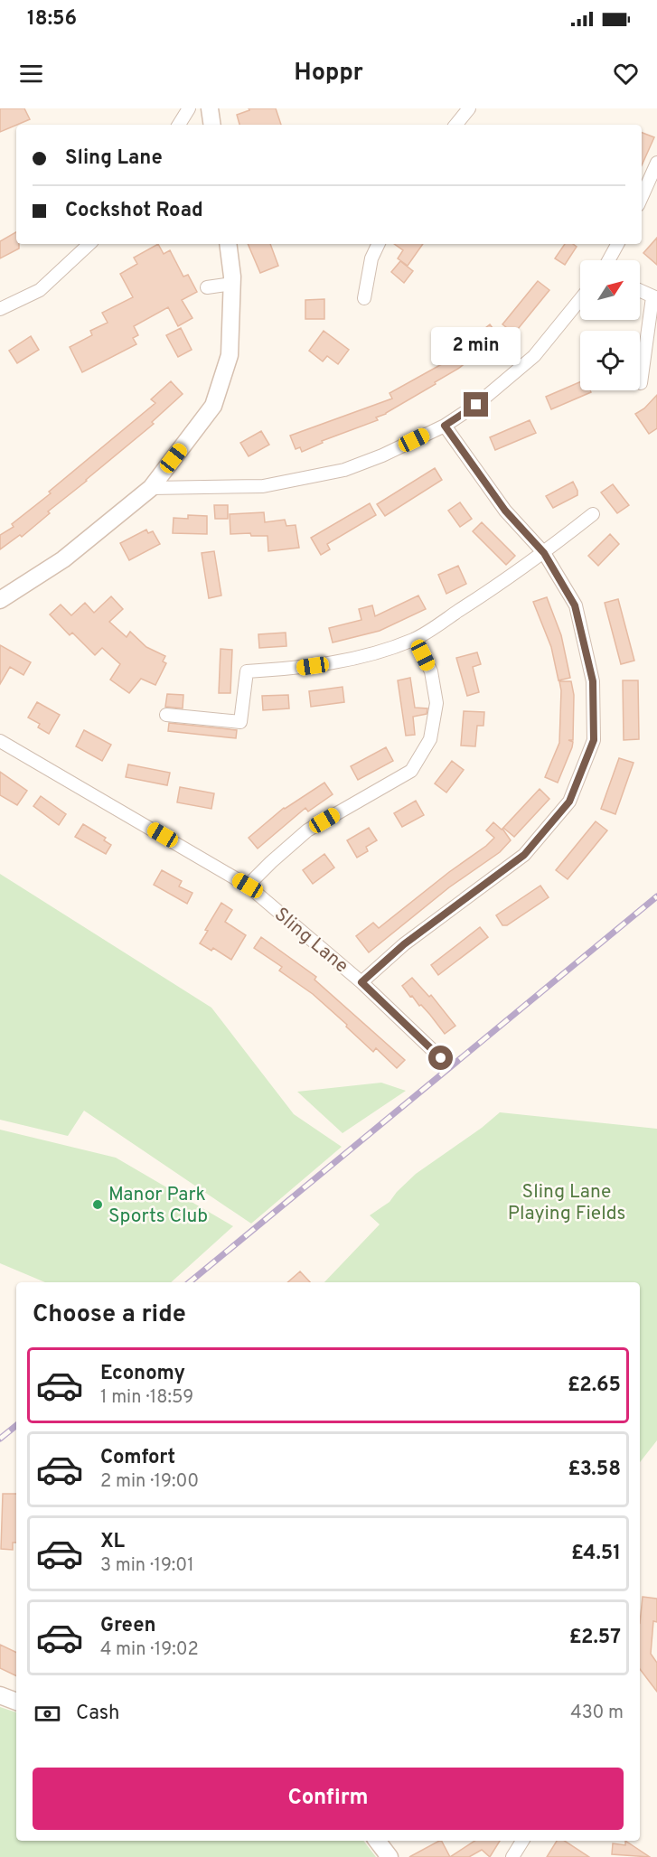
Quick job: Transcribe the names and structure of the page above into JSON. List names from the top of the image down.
{
  "streets": {
    "street": ["Sling Lane"]
  },
  "parks": ["Sling Lane Playing Fields"],
  "places": ["Manor Park Sports Club"],
  "north": "top right",
  "page": {
    "status": "18:56",
    "header": "Hoppr",
    "banner": ["Sling Lane", "Cockshot Road"],
    "bubble": "2 min",
    "heading": "Choose a ride",
    "list": [
      {
        "name": "Economy",
        "note": "1 min · 18:59",
        "value": "£2.65"
      },
      {
        "name": "Comfort",
        "note": "2 min · 19:00",
        "value": "£3.58"
      },
      {
        "name": "XL",
        "note": "3 min · 19:01",
        "value": "£4.51"
      },
      {
        "name": "Green",
        "note": "4 min · 19:02",
        "value": "£2.57"
      }
    ],
    "pay": ["Cash", "430 m"],
    "buttons": "Confirm"
  }
}
